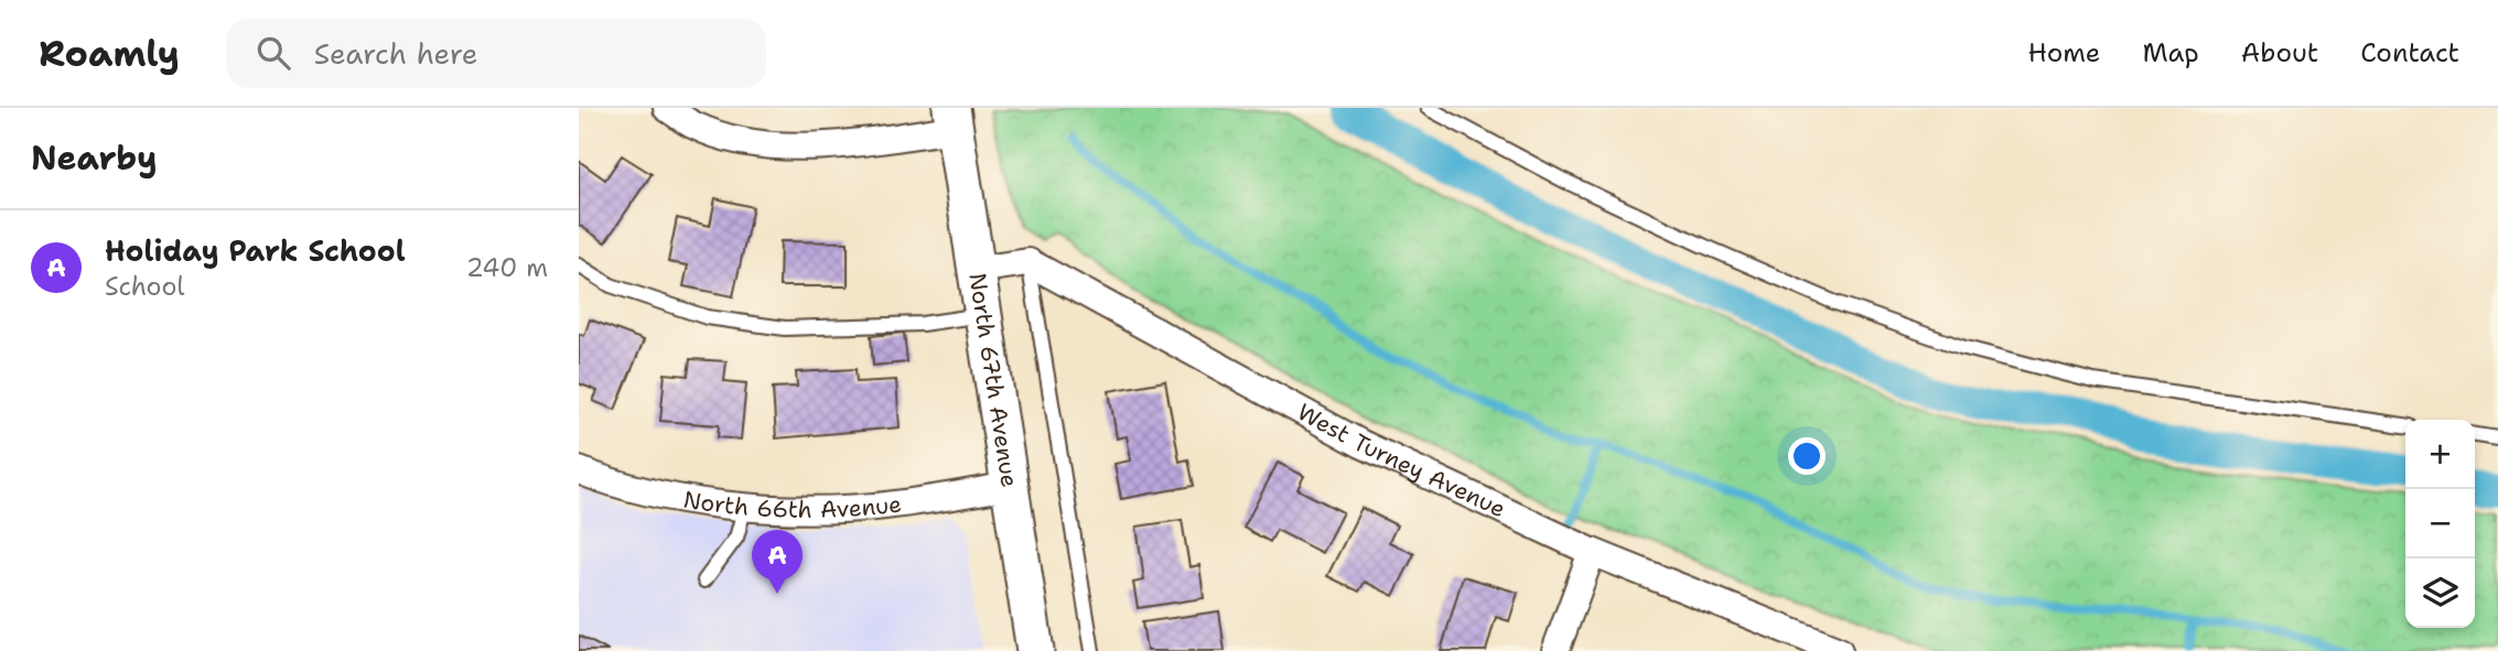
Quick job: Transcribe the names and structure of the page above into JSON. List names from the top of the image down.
{
  "streets": {
    "main road": ["North 67th Avenue"],
    "street": ["West Turney Avenue", "North 66th Avenue"]
  },
  "crossings": [
    ["North 67th Avenue", "North 66th Avenue"]
  ],
  "page": {
    "header": "Roamly",
    "search": "Search here",
    "nav": [
      "Home",
      "Map",
      "About",
      "Contact"
    ],
    "heading": "Nearby",
    "list": [
      {
        "mark": "A",
        "name": "Holiday Park School",
        "note": "School",
        "value": "240 m"
      }
    ],
    "map_buttons": ["+", "−"],
    "pins": "A"
  }
}
